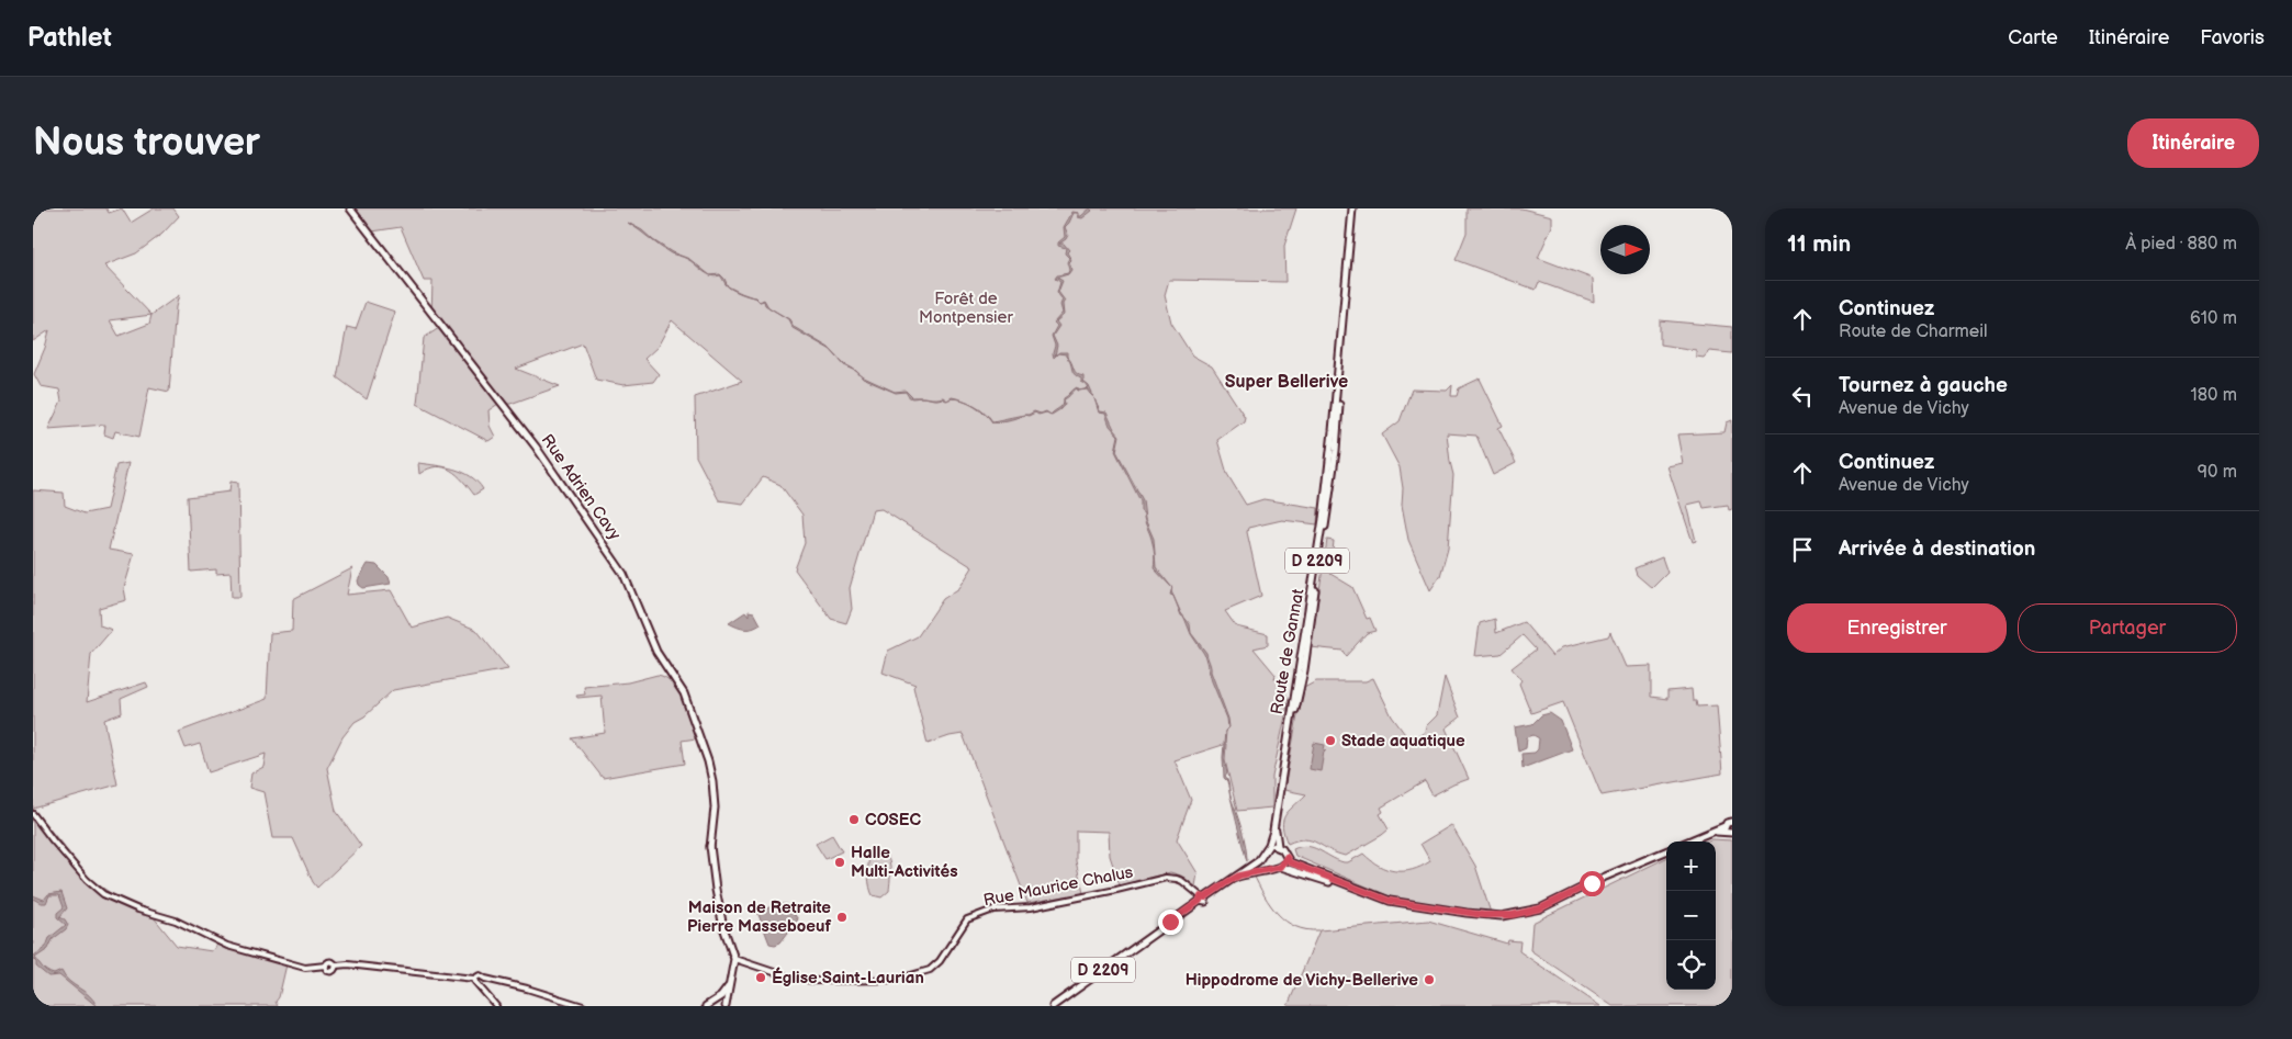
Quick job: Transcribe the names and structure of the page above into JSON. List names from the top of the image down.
{
  "streets": {
    "main road": ["Rue Adrien Cavy", "D 2209", "Route de Gannat"],
    "street": ["Rue Maurice Chalus"]
  },
  "crossings": [
    ["Rue Adrien Cavy", "Rue Maurice Chalus"],
    ["D 2209", "Route de Gannat"],
    ["D 2209", "Rue Maurice Chalus"]
  ],
  "districts": ["Super Bellerive"],
  "parks": ["Forêt de Montpensier"],
  "places": [
    "Stade aquatique",
    "COSEC",
    "Halle Multi-Activités",
    "Maison de Retraite Pierre Masseboeuf",
    "Église Saint-Laurian",
    "Hippodrome de Vichy-Bellerive"
  ],
  "north": "right",
  "page": {
    "header": "Pathlet",
    "nav": ["Carte", "Itinéraire", "Favoris"],
    "buttons": [
      "Itinéraire",
      ["Enregistrer", "Partager"]
    ],
    "title": "Nous trouver",
    "heading": ["11 min", "À pied · 880 m"],
    "list": [
      ["Continuez", "Route de Charmeil", "610 m"],
      ["Tournez à gauche", "Avenue de Vichy", "180 m"],
      ["Continuez", "Avenue de Vichy", "90 m"],
      "Arrivée à destination"
    ],
    "map_buttons": ["+", "−"]
  }
}
